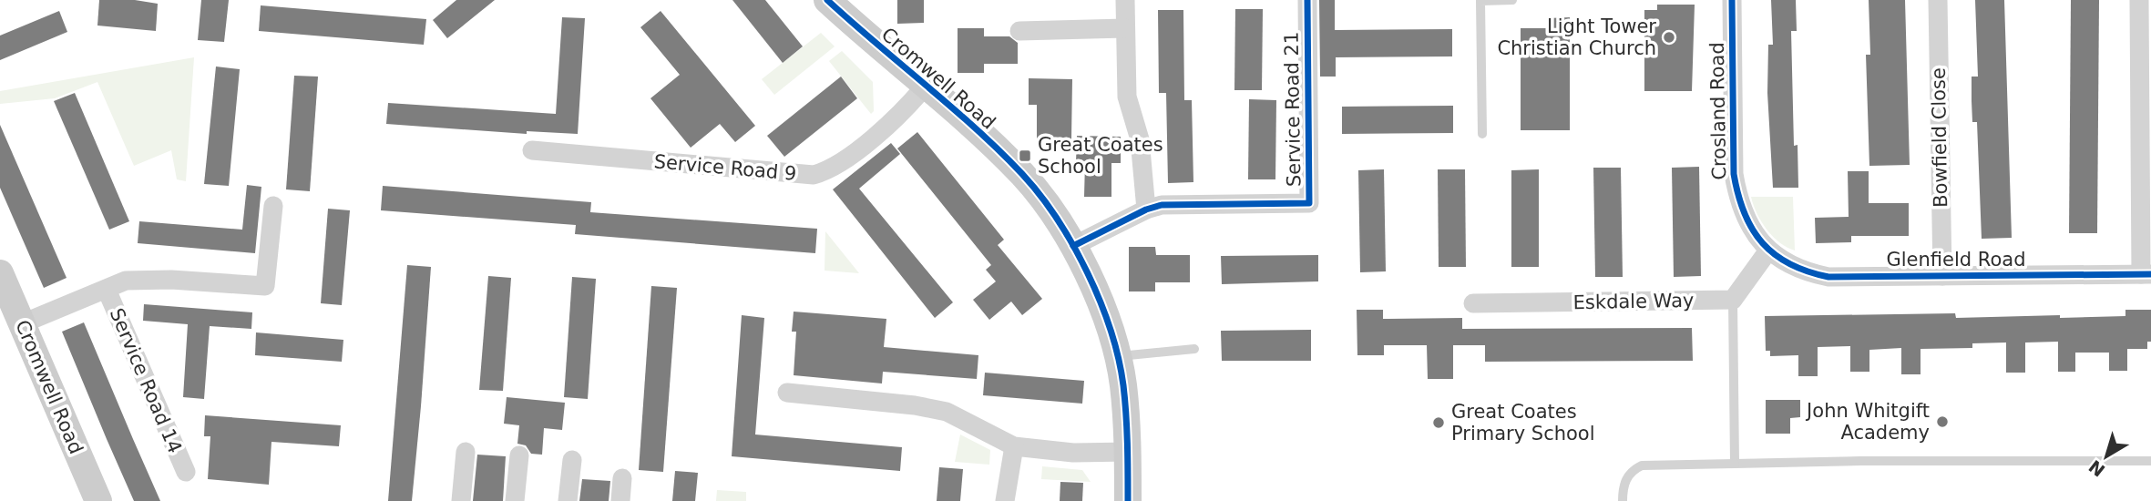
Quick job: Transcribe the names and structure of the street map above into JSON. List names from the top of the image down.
{
  "streets": {
    "street": [
      "Cromwell Road",
      "Service Road 21",
      "Crosland Road",
      "Bowfield Close",
      "Service Road 9",
      "Glenfield Road",
      "Eskdale Way",
      "Service Road 14"
    ]
  },
  "crossings": [
    ["Cromwell Road", "Service Road 21"],
    ["Cromwell Road", "Service Road 9"],
    ["Crosland Road", "Glenfield Road"],
    ["Bowfield Close", "Glenfield Road"]
  ],
  "places": {
    "other": ["Light Tower Christian Church", "John Whitgift Academy", "Great Coates Primary School"],
    "transit": ["Great Coates School"]
  },
  "north": "bottom left"
}
